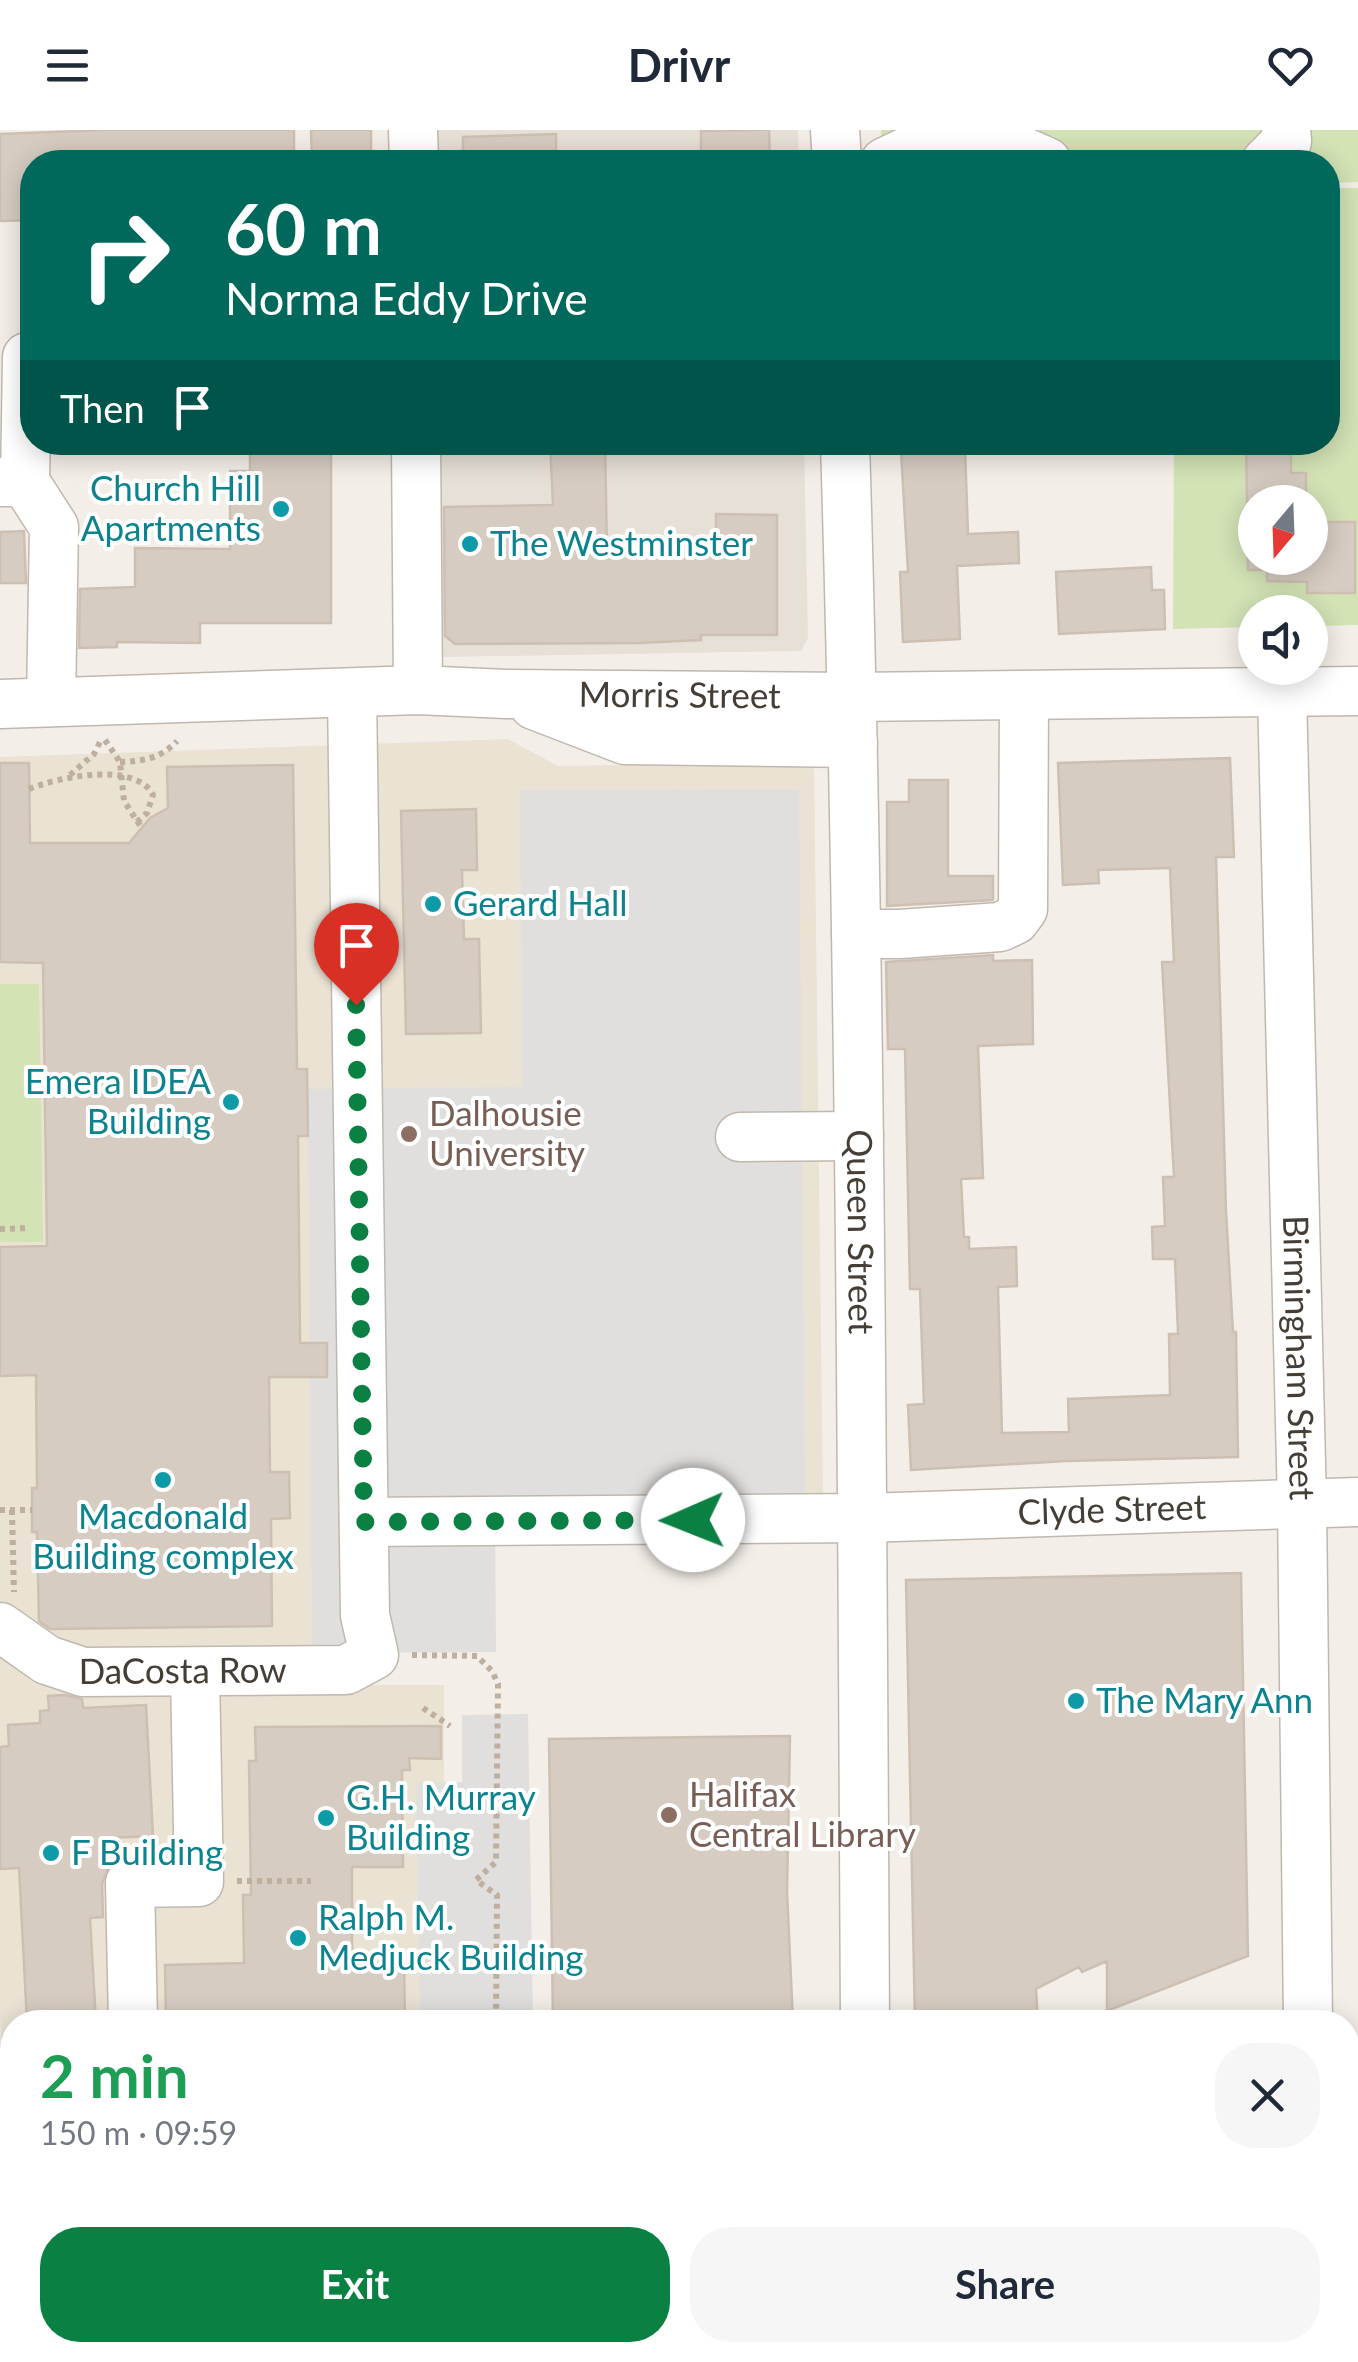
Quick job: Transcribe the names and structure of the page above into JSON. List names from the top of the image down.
{
  "streets": {
    "street": [
      "Morris Street",
      "Queen Street",
      "Birmingham Street",
      "Clyde Street",
      "DaCosta Row"
    ]
  },
  "crossings": [
    ["Morris Street", "Queen Street"],
    ["Morris Street", "Birmingham Street"],
    ["Queen Street", "Clyde Street"],
    ["Birmingham Street", "Clyde Street"]
  ],
  "places": [
    "Church Hill Apartments",
    "The Westminster",
    "Gerard Hall",
    "Emera IDEA Building",
    "Dalhousie University",
    "Macdonald Building complex",
    "The Mary Ann",
    "Halifax Central Library",
    "G.H. Murray Building",
    "F Building",
    "Ralph M. Medjuck Building"
  ],
  "north": "bottom",
  "page": {
    "header": "Drivr",
    "turn": ["60 m", "Norma Eddy Drive"],
    "then": "Then",
    "heading": ["2 min", "150 m · 09:59"],
    "buttons": ["Exit", "Share"]
  }
}
